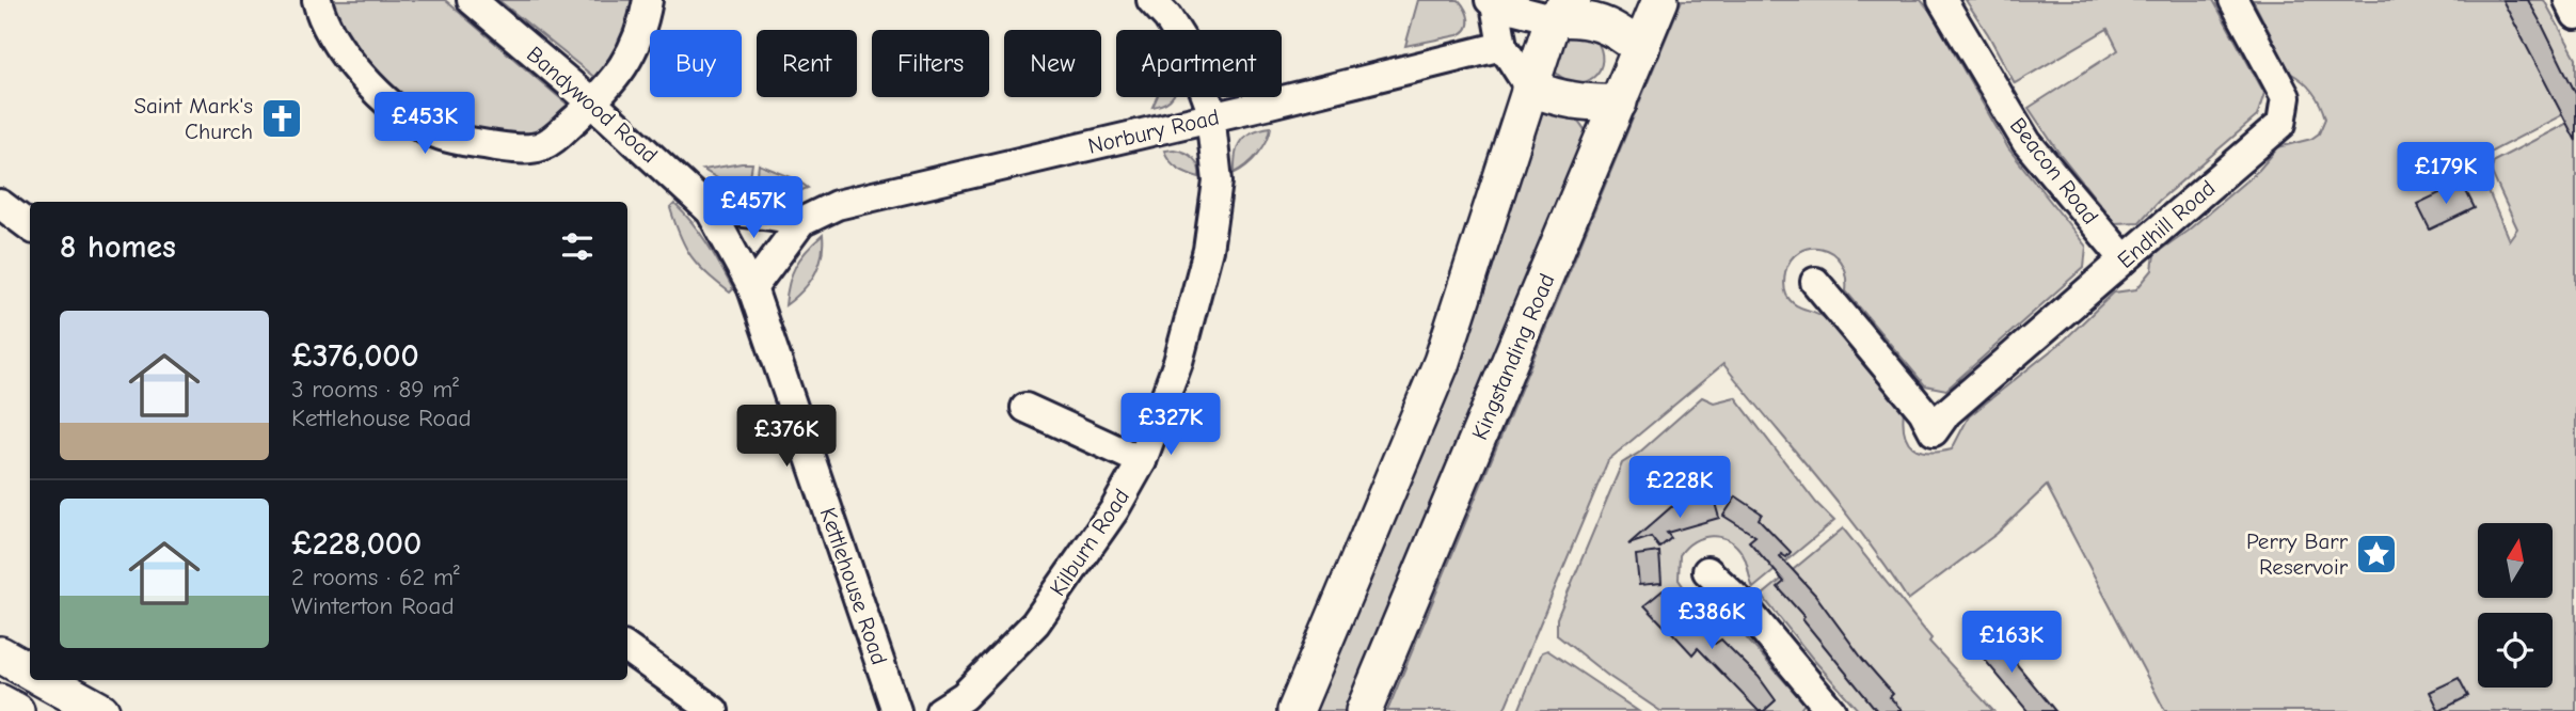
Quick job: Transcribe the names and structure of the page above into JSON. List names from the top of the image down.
{
  "streets": {
    "main road": ["Kingstanding Road"],
    "street": [
      "Bandywood Road",
      "Norbury Road",
      "Beacon Road",
      "Endhill Road",
      "Kilburn Road",
      "Kettlehouse Road"
    ]
  },
  "crossings": [
    ["Bandywood Road", "Kettlehouse Road"],
    ["Norbury Road", "Kilburn Road"],
    ["Norbury Road", "Kettlehouse Road"],
    ["Beacon Road", "Endhill Road"]
  ],
  "places": {
    "church": ["Saint Mark's Church"],
    "place": ["Perry Barr Reservoir"]
  },
  "north": "top",
  "page": {
    "chip": [
      "Buy",
      "Rent",
      "Filters",
      "New",
      "Apartment"
    ],
    "price": [
      "£453K",
      "£179K",
      "£457K",
      "£327K",
      "£376K",
      "£228K",
      "£386K",
      "£163K"
    ],
    "heading": "8 homes",
    "list": [
      {
        "name": "£376,000",
        "note": "3 rooms · 89 m² · Kettlehouse Road"
      },
      {
        "name": "£228,000",
        "note": "2 rooms · 62 m² · Winterton Road"
      }
    ]
  }
}
